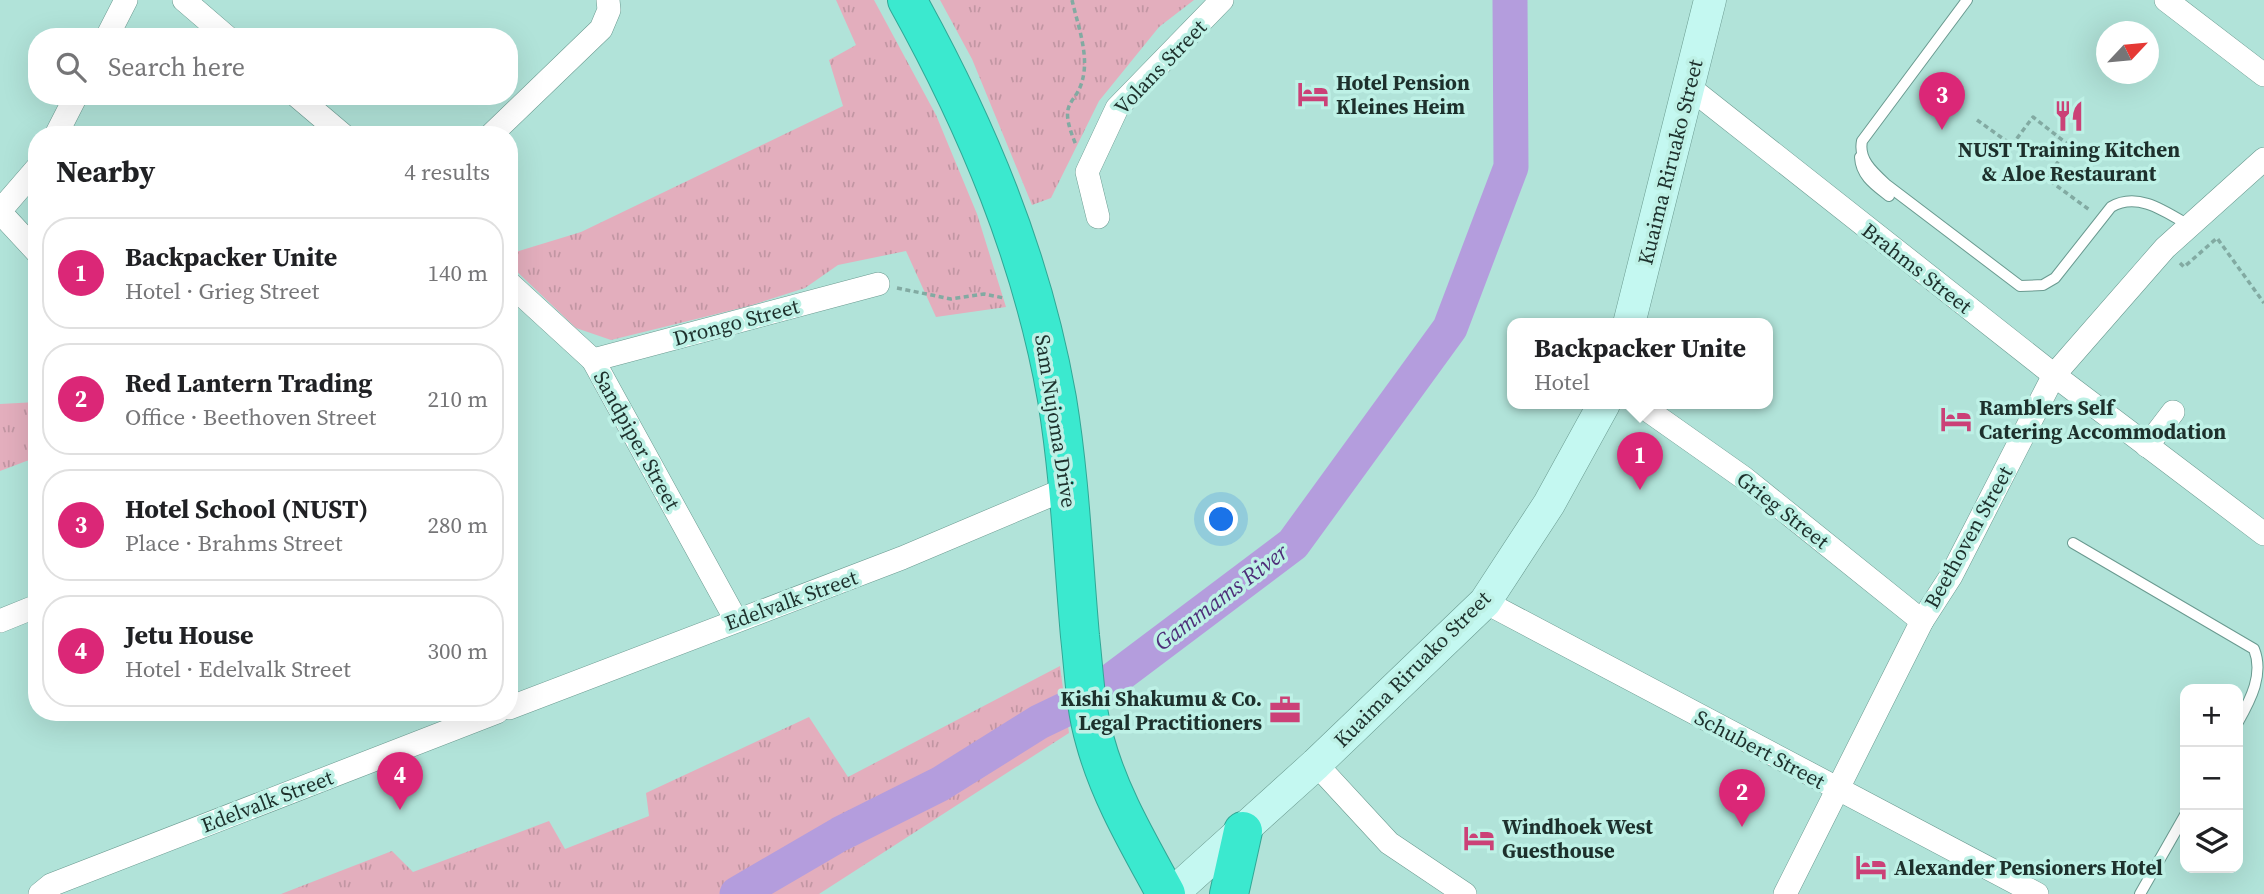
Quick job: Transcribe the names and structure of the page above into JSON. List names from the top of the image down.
{
  "streets": {
    "highway": ["Sam Nujoma Drive"],
    "street": [
      "Volans Street",
      "Kuaima Riruako Street",
      "Brahms Street",
      "Drongo Street",
      "Sandpiper Street",
      "Grieg Street",
      "Beethoven Street",
      "Edelvalk Street",
      "Schubert Street"
    ]
  },
  "crossings": [
    ["Kuaima Riruako Street", "Brahms Street"],
    ["Kuaima Riruako Street", "Schubert Street"],
    ["Brahms Street", "Beethoven Street"],
    ["Drongo Street", "Sandpiper Street"],
    ["Sam Nujoma Drive", "Edelvalk Street"],
    ["Sandpiper Street", "Edelvalk Street"],
    ["Grieg Street", "Beethoven Street"],
    ["Beethoven Street", "Schubert Street"]
  ],
  "water": ["Gammams River"],
  "places": {
    "hotel": [
      "Hotel Pension Kleines Heim",
      "Ramblers Self Catering Accommodation",
      "Windhoek West Guesthouse",
      "Alexander Pensioners Hotel"
    ],
    "restaurant": ["NUST Training Kitchen & Aloe Restaurant"],
    "office": ["Kishi Shakumu & Co. Legal Practitioners"]
  },
  "north": "top right",
  "page": {
    "search": "Search here",
    "pins": [
      "3",
      "1",
      "4",
      "2"
    ],
    "heading": ["Nearby", "4 results"],
    "list": [
      {
        "mark": "1",
        "name": "Backpacker Unite",
        "note": "Hotel · Grieg Street",
        "value": "140 m"
      },
      {
        "mark": "2",
        "name": "Red Lantern Trading",
        "note": "Office · Beethoven Street",
        "value": "210 m"
      },
      {
        "mark": "3",
        "name": "Hotel School (NUST)",
        "note": "Place · Brahms Street",
        "value": "280 m"
      },
      {
        "mark": "4",
        "name": "Jetu House",
        "note": "Hotel · Edelvalk Street",
        "value": "300 m"
      }
    ],
    "popup": ["Backpacker Unite", "Hotel"],
    "map_buttons": ["+", "−"]
  }
}
